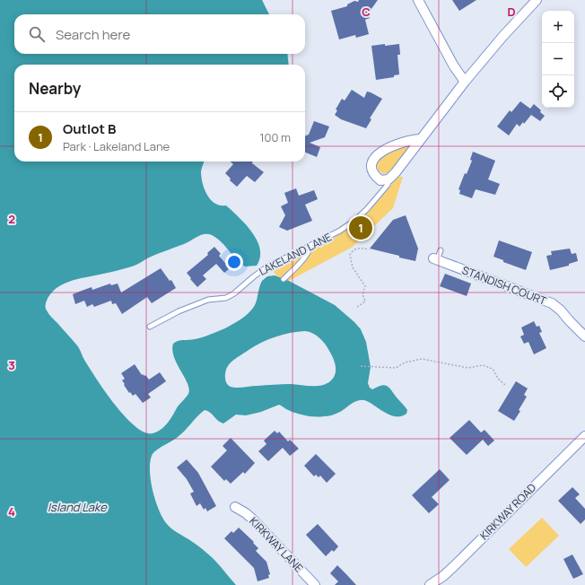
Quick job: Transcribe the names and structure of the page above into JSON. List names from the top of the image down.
{
  "streets": {
    "street": [
      "LAKELAND LANE",
      "STANDISH COURT",
      "KIRKWAY ROAD",
      "KIRKWAY LANE"
    ]
  },
  "water": ["Island Lake"],
  "page": {
    "map_buttons": ["+", "−"],
    "search": "Search here",
    "heading": "Nearby",
    "list": [
      {
        "mark": "1",
        "name": "Outlot B",
        "note": "Park · Lakeland Lane",
        "value": "100 m"
      }
    ],
    "pins": "1"
  },
  "grid": {
    "columns": ["C", "D"],
    "rows": ["2", "3", "4"]
  }
}
